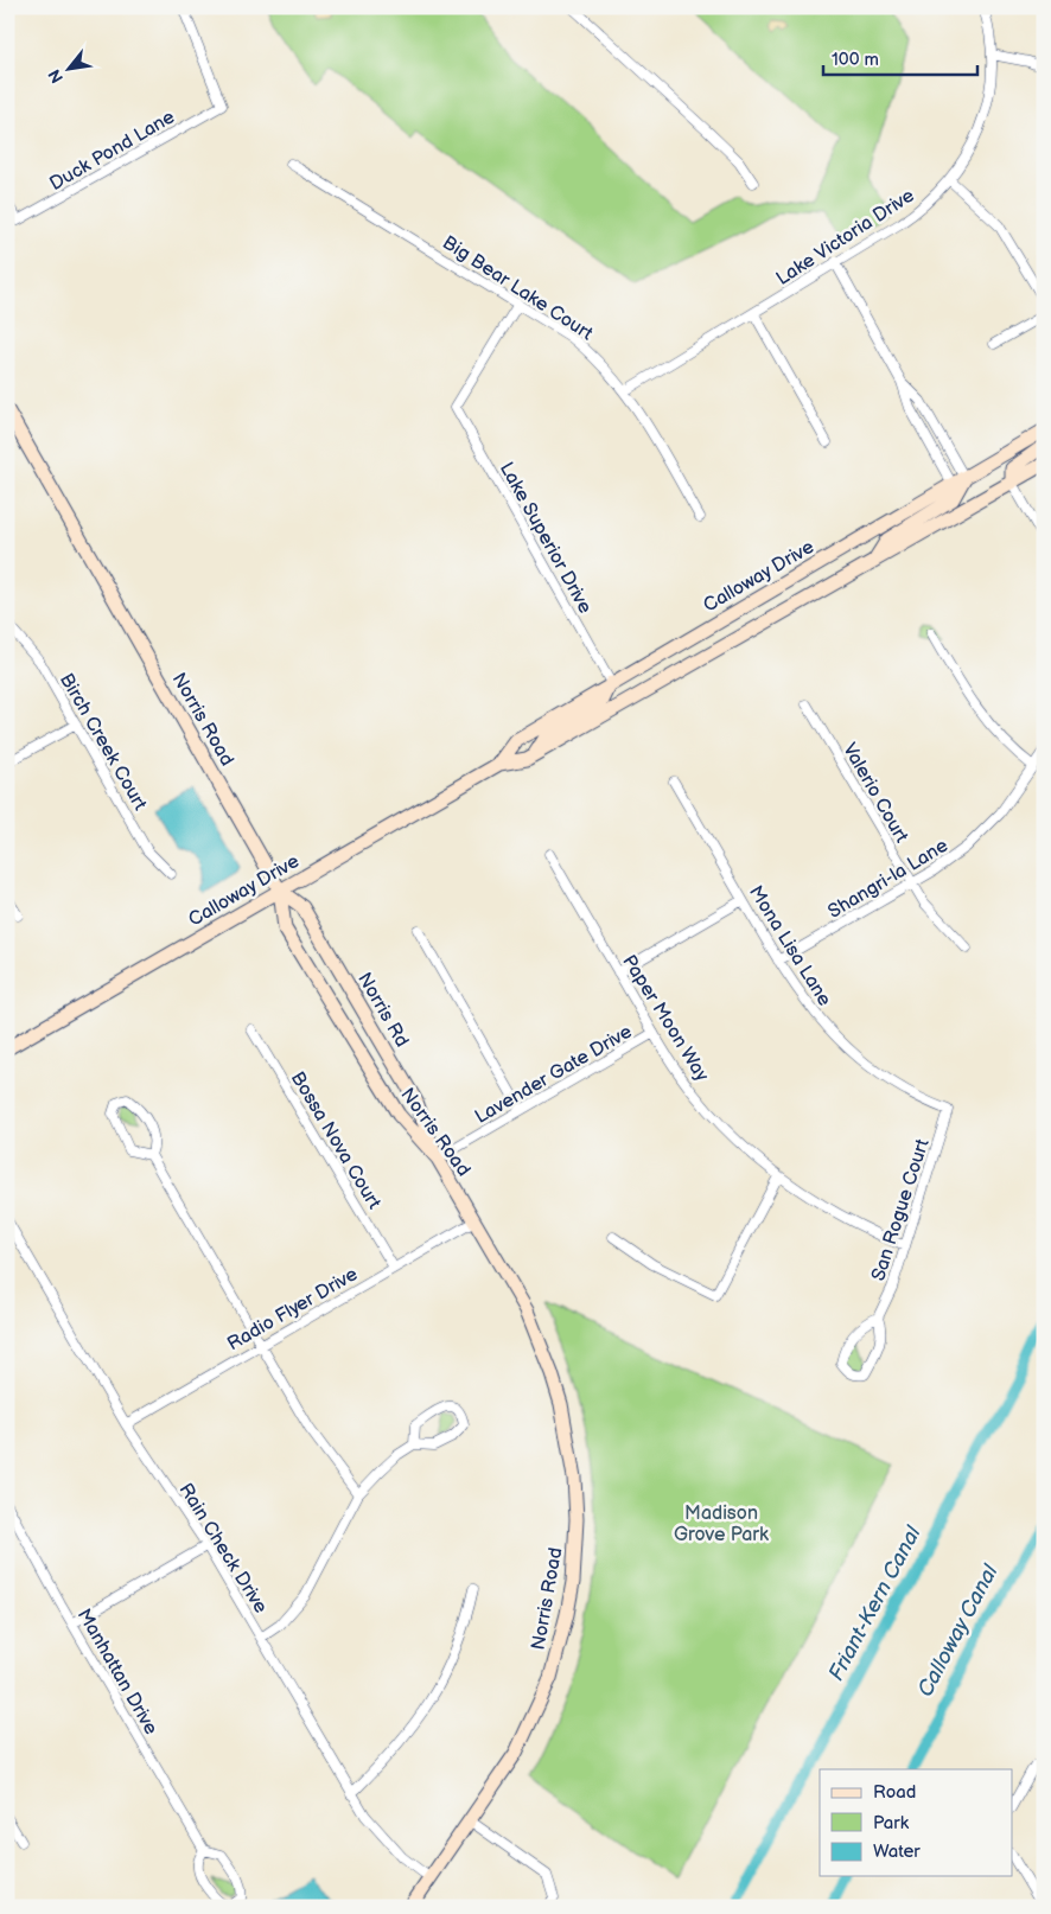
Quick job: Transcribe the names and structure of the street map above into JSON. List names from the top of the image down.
{
  "streets": {
    "main road": ["Calloway Drive", "Norris Road", "Norris Rd"],
    "street": [
      "Duck Pond Lane",
      "Lake Victoria Drive",
      "Big Bear Lake Court",
      "Lake Superior Drive",
      "Birch Creek Court",
      "Valerio Court",
      "Shangri-la Lane",
      "Mona Lisa Lane",
      "Paper Moon Way",
      "Lavender Gate Drive",
      "Bossa Nova Court",
      "San Rogue Court",
      "Radio Flyer Drive",
      "Rain Check Drive",
      "Manhattan Drive"
    ]
  },
  "crossings": [
    ["Lake Victoria Drive", "Big Bear Lake Court"],
    ["Big Bear Lake Court", "Lake Superior Drive"],
    ["Lake Superior Drive", "Calloway Drive"],
    ["Calloway Drive", "Norris Road"],
    ["Calloway Drive", "Norris Rd"],
    ["Norris Road", "Norris Rd"],
    ["Norris Road", "Lavender Gate Drive"],
    ["Norris Road", "Radio Flyer Drive"],
    ["Norris Road", "Rain Check Drive"],
    ["Valerio Court", "Shangri-la Lane"],
    ["Shangri-la Lane", "Mona Lisa Lane"],
    ["Mona Lisa Lane", "San Rogue Court"],
    ["Norris Rd", "Lavender Gate Drive"],
    ["Paper Moon Way", "Lavender Gate Drive"],
    ["Paper Moon Way", "San Rogue Court"],
    ["Bossa Nova Court", "Radio Flyer Drive"],
    ["Radio Flyer Drive", "Rain Check Drive"]
  ],
  "water": ["Friant-Kern Canal", "Calloway Canal"],
  "parks": ["Madison Grove Park"],
  "legend": ["Road", "Park", "Water"],
  "scale_bar": "100 m",
  "north": "bottom left"
}
